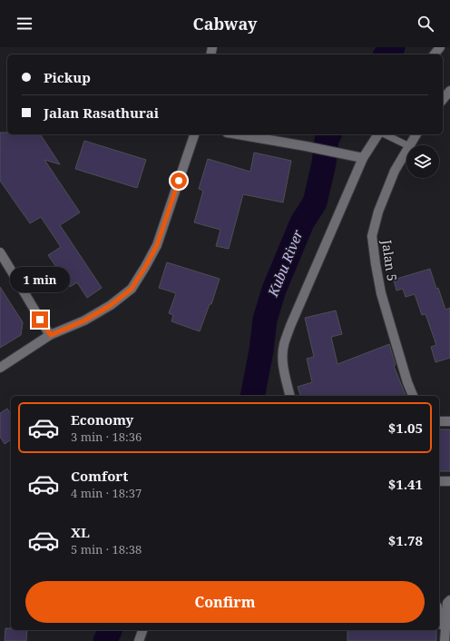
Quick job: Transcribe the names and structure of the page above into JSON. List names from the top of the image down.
{
  "streets": {
    "street": ["Jalan 5"]
  },
  "water": ["Kubu River"],
  "page": {
    "header": "Cabway",
    "banner": ["Pickup", "Jalan Rasathurai"],
    "bubble": "1 min",
    "list": [
      {
        "name": "Economy",
        "note": "3 min · 18:36",
        "value": "$1.05"
      },
      {
        "name": "Comfort",
        "note": "4 min · 18:37",
        "value": "$1.41"
      },
      {
        "name": "XL",
        "note": "5 min · 18:38",
        "value": "$1.78"
      }
    ],
    "buttons": "Confirm"
  }
}
